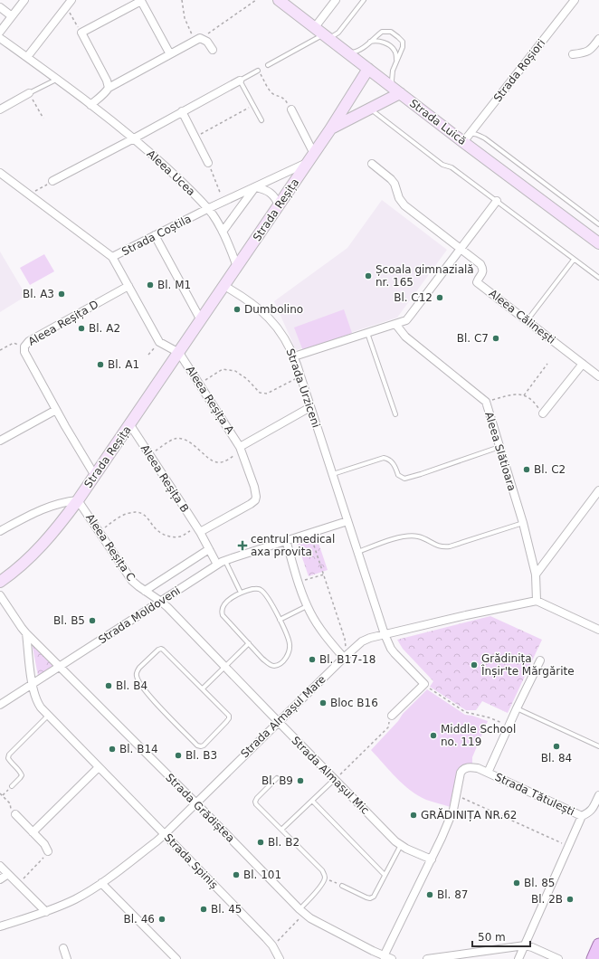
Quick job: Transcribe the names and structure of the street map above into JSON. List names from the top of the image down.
{
  "streets": {
    "street": [
      "Strada Roșiori",
      "Strada Luică",
      "Aleea Ucea",
      "Strada Reșița",
      "Strada Coștila",
      "Aleea Călinești",
      "Aleea Reșița D",
      "Strada Urziceni",
      "Aleea Reșița A",
      "Aleea Slătioara",
      "Aleea Reșița B",
      "Aleea Reșița C",
      "Strada Moldoveni",
      "Strada Almașul Mare",
      "Strada Almașul Mic",
      "Strada Tătulești",
      "Strada Grădiștea",
      "Strada Spiniș"
    ]
  },
  "crossings": [
    ["Strada Roșiori", "Strada Luică"],
    ["Strada Luică", "Strada Reșița"],
    ["Aleea Ucea", "Strada Reșița"],
    ["Aleea Ucea", "Strada Coștila"],
    ["Strada Reșița", "Strada Coștila"],
    ["Strada Reșița", "Aleea Reșița D"],
    ["Strada Reșița", "Strada Urziceni"],
    ["Strada Reșița", "Aleea Reșița A"],
    ["Strada Reșița", "Aleea Reșița B"],
    ["Strada Reșița", "Aleea Reșița C"],
    ["Strada Urziceni", "Strada Moldoveni"],
    ["Strada Urziceni", "Strada Almașul Mare"],
    ["Aleea Slătioara", "Strada Almașul Mare"],
    ["Aleea Reșița B", "Aleea Reșița C"],
    ["Aleea Reșița B", "Strada Moldoveni"],
    ["Aleea Reșița C", "Strada Moldoveni"],
    ["Aleea Reșița C", "Strada Almașul Mic"],
    ["Strada Moldoveni", "Strada Almașul Mic"],
    ["Strada Moldoveni", "Strada Grădiștea"],
    ["Strada Moldoveni", "Strada Spiniș"],
    ["Strada Almașul Mare", "Strada Almașul Mic"],
    ["Strada Almașul Mare", "Strada Grădiștea"],
    ["Strada Almașul Mare", "Strada Spiniș"],
    ["Strada Grădiștea", "Strada Spiniș"]
  ],
  "places": {
    "other": [
      "Școala gimnazială nr. 165",
      "Bl. M1",
      "Bl. A3",
      "Bl. C12",
      "Dumbolino",
      "Bl. A2",
      "Bl. C7",
      "Bl. A1",
      "Bl. C2",
      "Bl. B5",
      "Bl. B17-18",
      "Grădinița Înșir'te Mărgărite",
      "Bl. B4",
      "Bloc B16",
      "Middle School no. 119",
      "Bl. 84",
      "Bl. B14",
      "Bl. B3",
      "Bl. B9",
      "GRĂDINIȚA NR.62",
      "Bl. B2",
      "Bl. 101",
      "Bl. 85",
      "Bl. 87",
      "Bl. 2B",
      "Bl. 45",
      "Bl. 46"
    ],
    "health": ["centrul medical axa provita"]
  },
  "scale_bar": "50 m"
}
